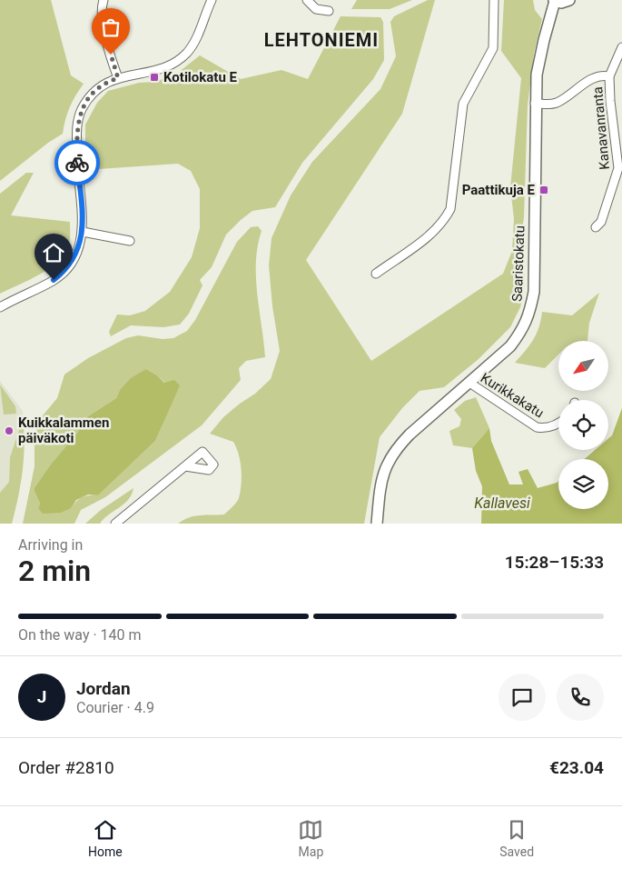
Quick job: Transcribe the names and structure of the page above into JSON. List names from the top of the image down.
{
  "streets": {
    "main road": ["Saaristokatu"],
    "street": ["Kanavanranta", "Kurikkakatu"]
  },
  "crossings": [
    ["Saaristokatu", "Kurikkakatu"]
  ],
  "districts": ["LEHTONIEMI"],
  "water": ["Kallavesi"],
  "places": {
    "transit": ["Kotilokatu E", "Paattikuja E"],
    "other": ["Kuikkalammen päiväkoti"]
  },
  "north": "bottom left",
  "page": {
    "heading": ["2 min", "Arriving in", "15:28–15:33"],
    "panel": [
      "Jordan",
      "Courier · 4.9",
      "Order #2810",
      "€23.04"
    ],
    "bar": "On the way · 140 m",
    "round": "J",
    "tabs": ["Home", "Map", "Saved"]
  }
}
